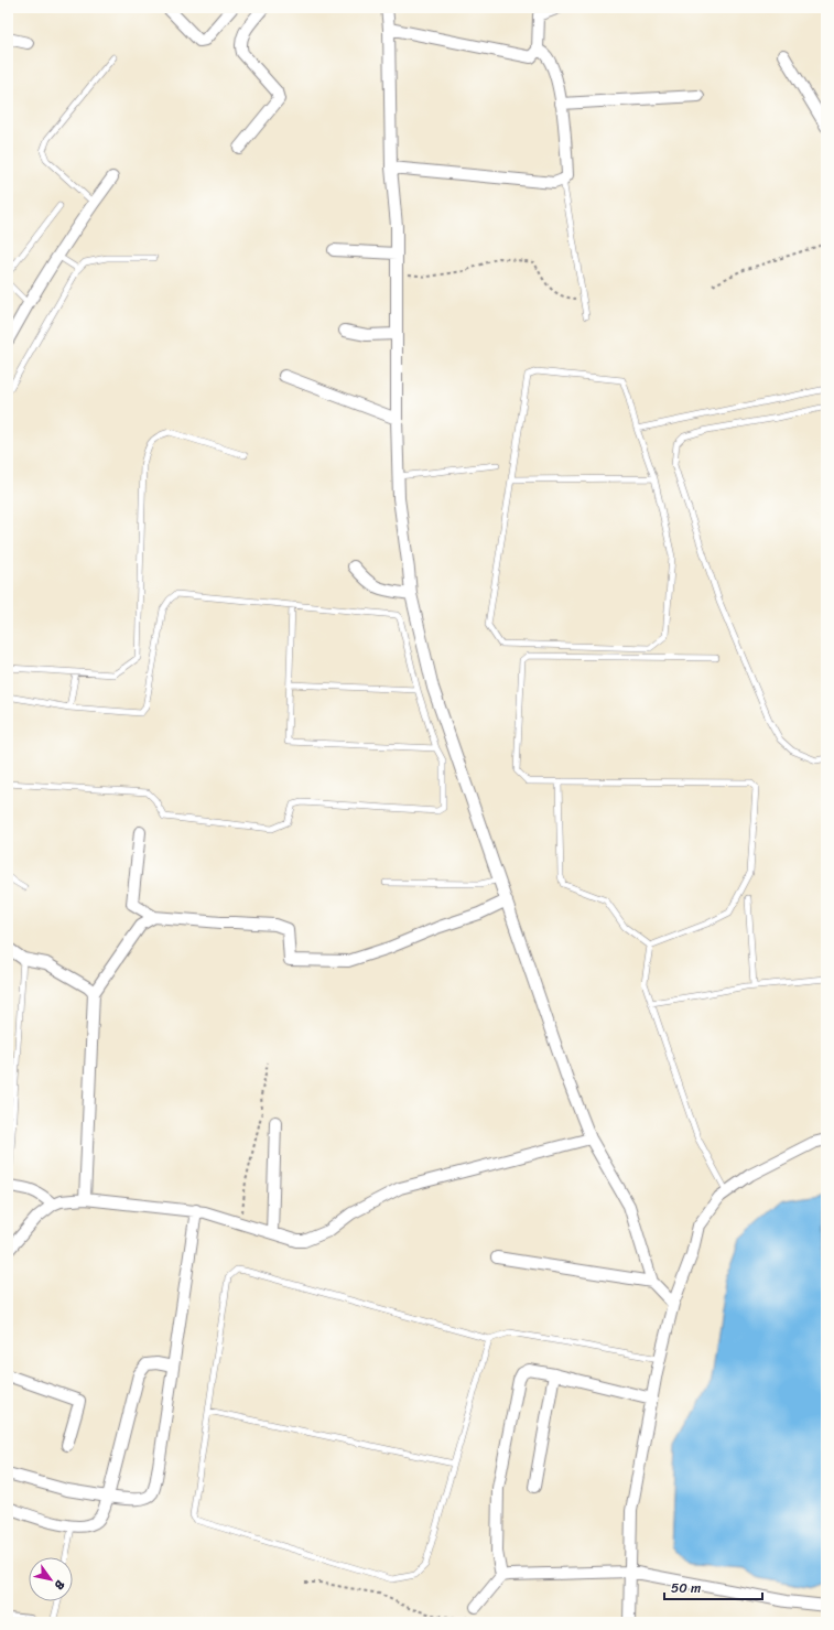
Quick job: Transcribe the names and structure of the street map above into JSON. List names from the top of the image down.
{
  "scale_bar": "50 m",
  "north": "bottom right"
}
